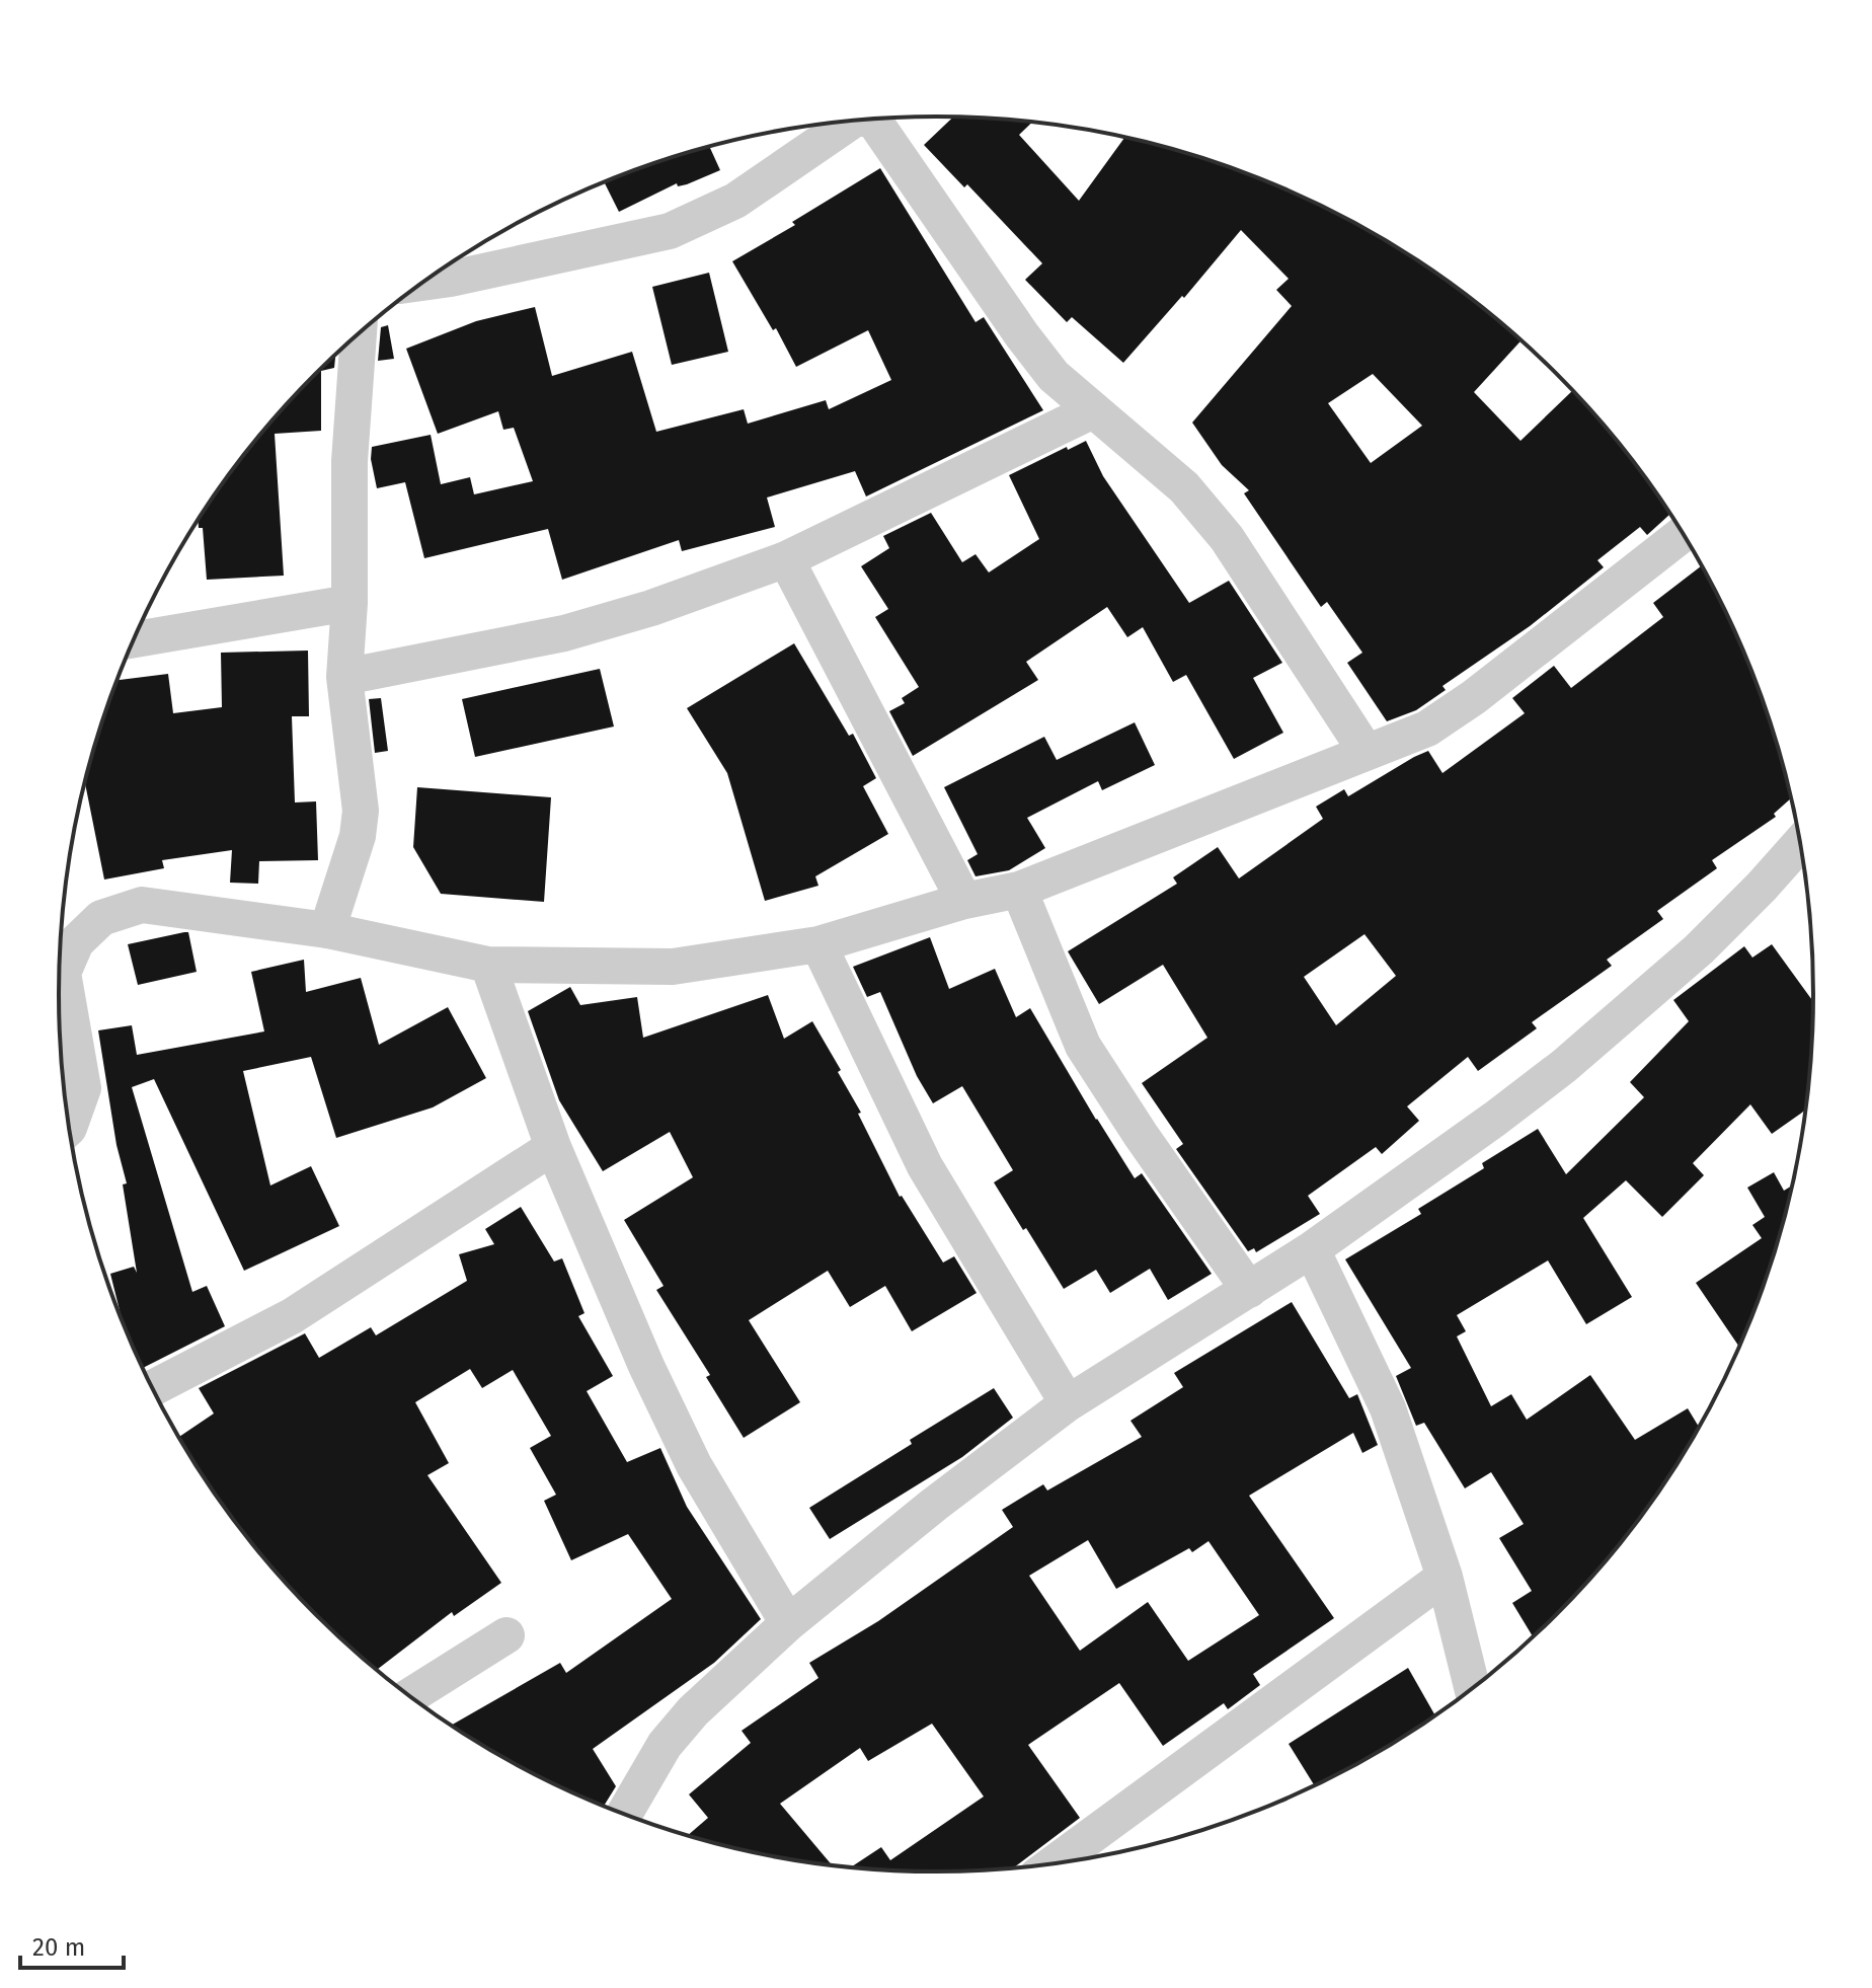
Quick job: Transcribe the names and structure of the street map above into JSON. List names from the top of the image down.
{
  "scale_bar": "20 m"
}
